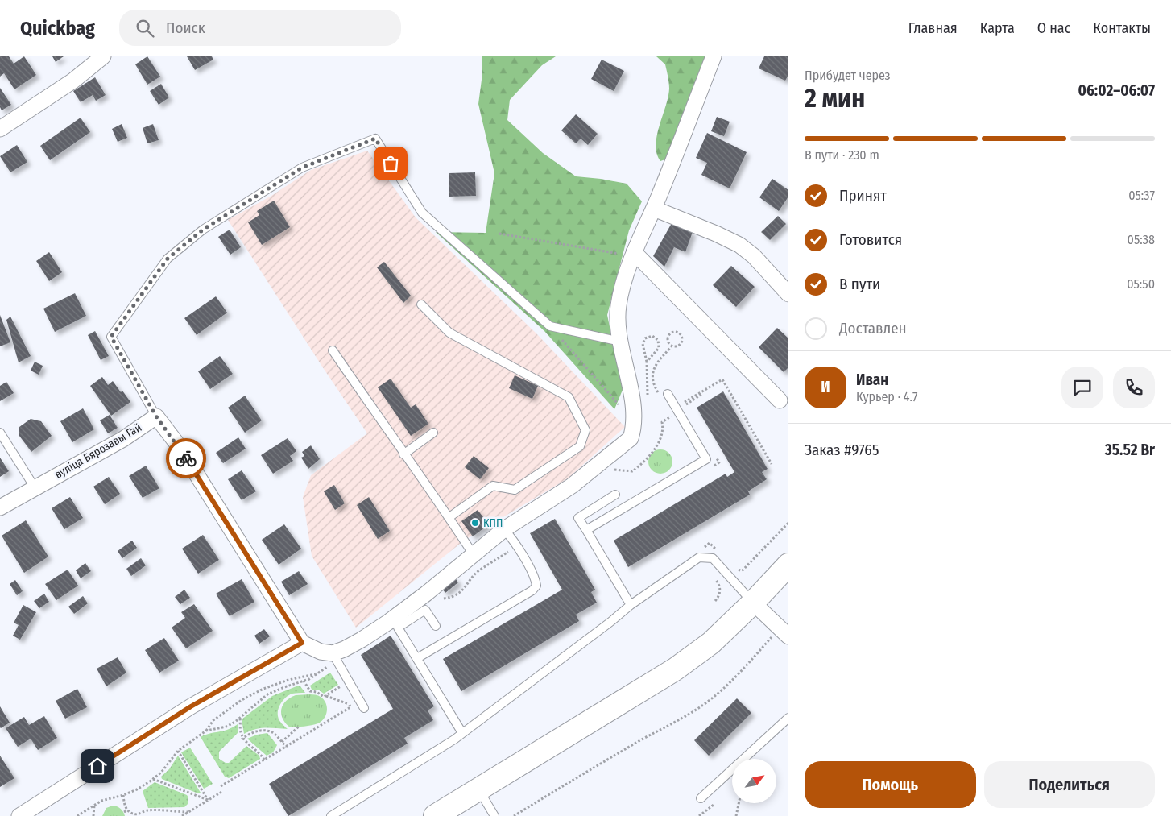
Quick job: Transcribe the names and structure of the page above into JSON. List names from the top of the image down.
{
  "streets": {
    "street": ["вуліца Бярозавы Гай"]
  },
  "places": ["КПП"],
  "north": "top right",
  "page": {
    "header": "Quickbag",
    "search": "Поиск",
    "nav": [
      "Главная",
      "Карта",
      "О нас",
      "Контакты"
    ],
    "heading": ["2 мин", "Прибудет через", "06:02–06:07"],
    "panel": [
      "Иван",
      "Курьер · 4.7",
      "Заказ #9765",
      "35.52 Br"
    ],
    "bar": "В пути · 230 m",
    "list": [
      ["Принят", "05:37"],
      ["Готовится", "05:38"],
      ["В пути", "05:50"],
      "Доставлен"
    ],
    "round": "И",
    "buttons": ["Помощь", "Поделиться"]
  }
}
